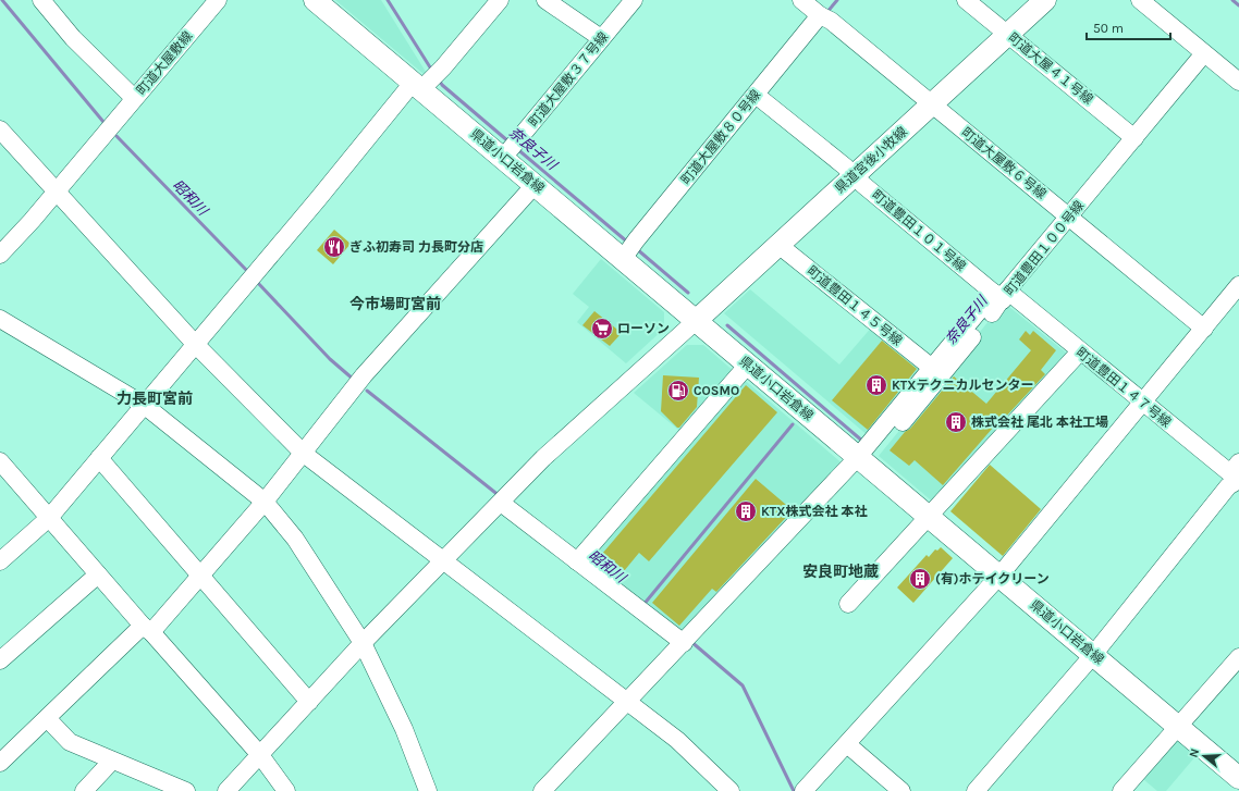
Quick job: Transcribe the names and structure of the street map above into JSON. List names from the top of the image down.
{
  "streets": {
    "main road": ["県道宮後小牧線", "県道小口岩倉線"],
    "street": [
      "町道大屋敷線",
      "町道大屋４１号線",
      "町道大屋敷３７号線",
      "町道大屋敷８０号線",
      "町道大屋敷６号線",
      "町道豊田１０１号線",
      "町道豊田１００号線",
      "町道豊田１４５号線",
      "町道豊田１４７号線"
    ]
  },
  "crossings": [
    ["町道大屋４１号線", "県道宮後小牧線"],
    ["町道大屋４１号線", "町道豊田１００号線"],
    ["町道大屋敷３７号線", "県道小口岩倉線"],
    ["町道大屋敷８０号線", "県道小口岩倉線"],
    ["町道大屋敷８０号線", "町道大屋敷６号線"],
    ["町道大屋敷８０号線", "町道豊田１０１号線"],
    ["県道宮後小牧線", "県道小口岩倉線"],
    ["県道宮後小牧線", "町道大屋敷６号線"],
    ["県道宮後小牧線", "町道豊田１０１号線"],
    ["県道宮後小牧線", "町道豊田１４５号線"],
    ["県道小口岩倉線", "町道豊田１００号線"],
    ["町道大屋敷６号線", "町道豊田１００号線"],
    ["町道豊田１０１号線", "町道豊田１００号線"],
    ["町道豊田１０１号線", "町道豊田１４７号線"],
    ["町道豊田１００号線", "町道豊田１４７号線"]
  ],
  "districts": ["今市場町宮前", "力長町宮前", "安良町地蔵"],
  "water": ["奈良子川", "昭和川"],
  "places": {
    "restaurant": ["ぎふ初寿司 力長町分店"],
    "supermarket": ["ローソン"],
    "building": [
      "KTXテクニカルセンター",
      "株式会社 尾北 本社工場",
      "KTX株式会社 本社",
      "(有)ホテイクリーン"
    ],
    "fuel station": ["COSMO"]
  },
  "scale_bar": "50 m",
  "north": "left"
}
